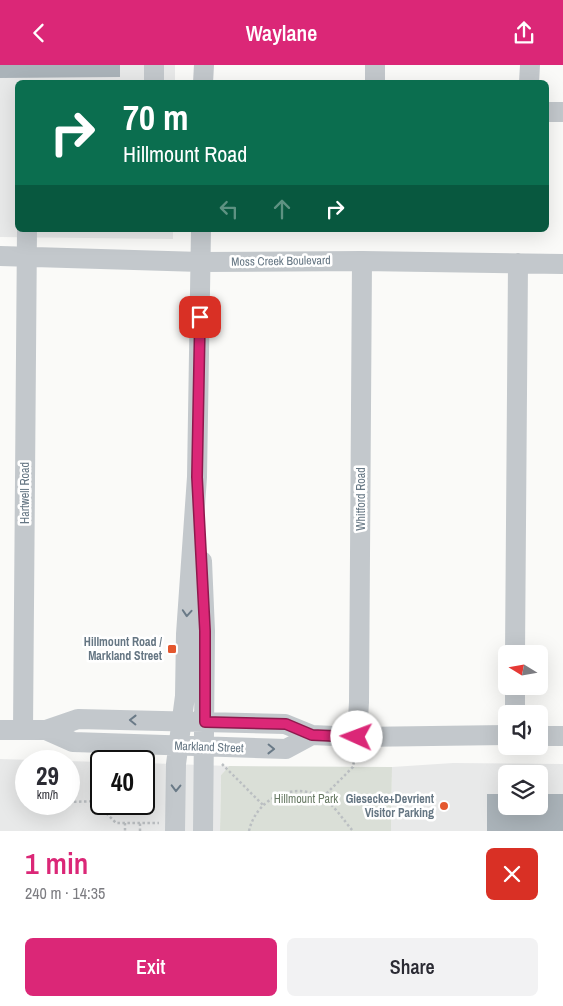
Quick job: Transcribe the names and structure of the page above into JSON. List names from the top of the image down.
{
  "streets": {
    "street": [
      "Moss Creek Boulevard",
      "Hartwell Road",
      "Whitford Road",
      "Markland Street"
    ]
  },
  "crossings": [
    ["Moss Creek Boulevard", "Hartwell Road"],
    ["Moss Creek Boulevard", "Whitford Road"],
    ["Hartwell Road", "Markland Street"],
    ["Whitford Road", "Markland Street"]
  ],
  "parks": ["Hillmount Park"],
  "places": {
    "transit": ["Hillmount Road / Markland Street"],
    "other": ["Giesecke+Devrient Visitor Parking"]
  },
  "north": "left",
  "page": {
    "header": "Waylane",
    "turn": ["70 m", "Hillmount Road"],
    "speed": "29 km/h",
    "limit": "40",
    "heading": ["1 min", "240 m · 14:35"],
    "buttons": ["Exit", "Share"]
  }
}
